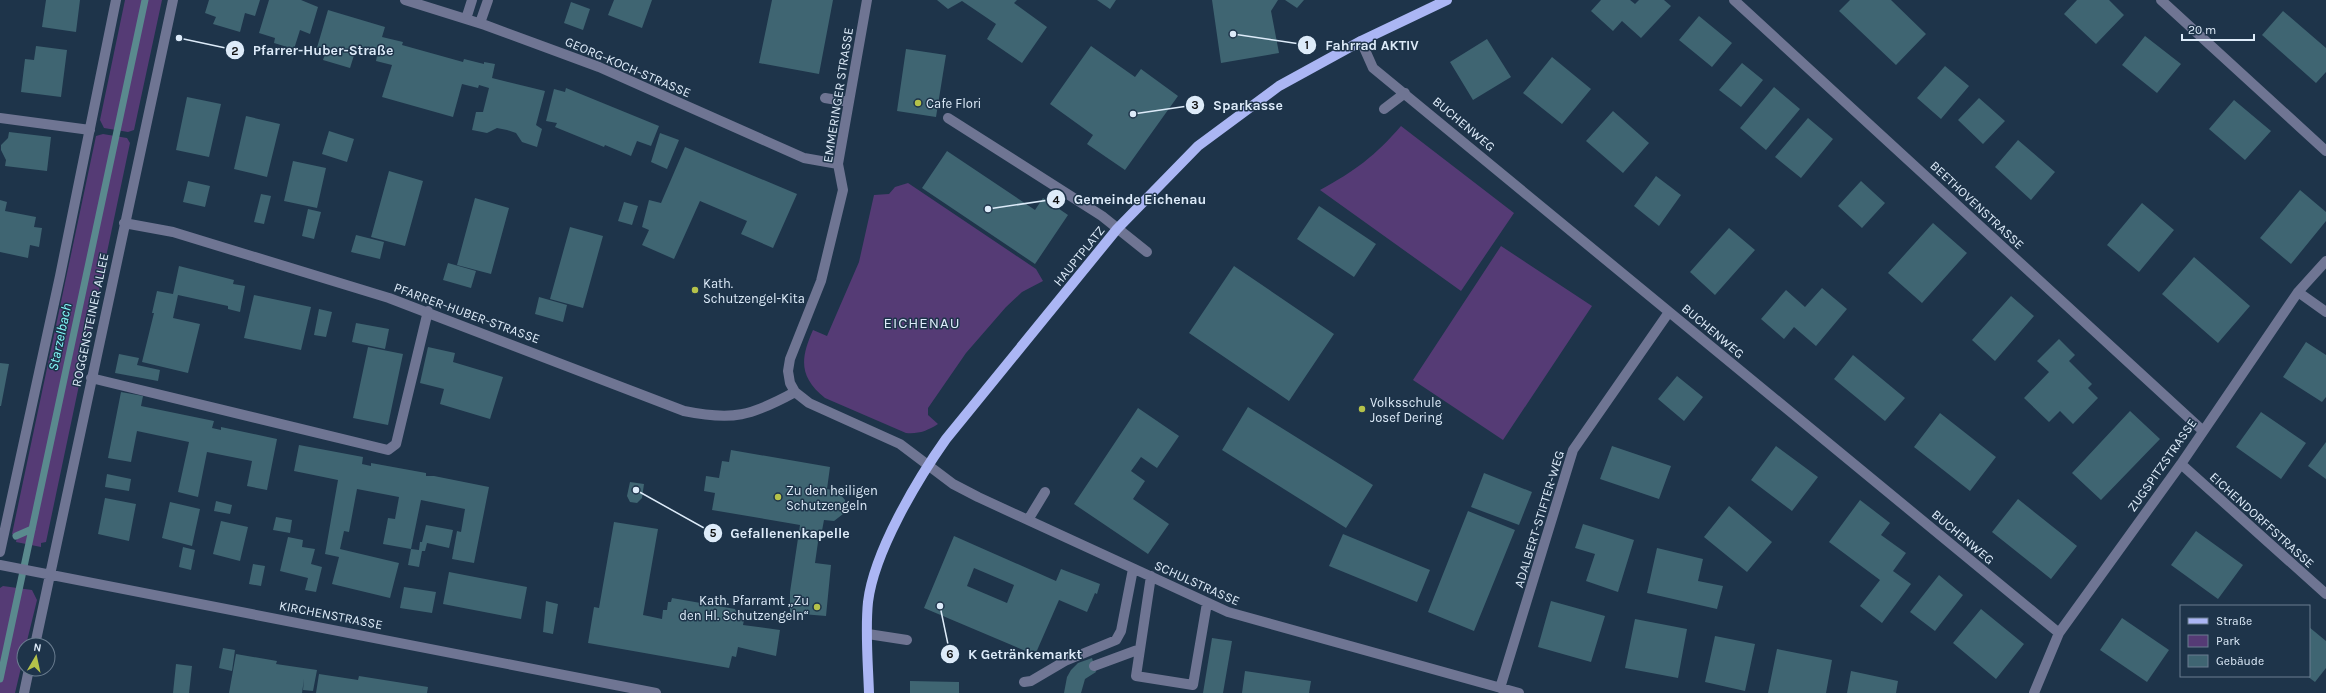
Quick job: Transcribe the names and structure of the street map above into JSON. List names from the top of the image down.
{
  "streets": {
    "main road": ["HAUPTPLATZ"],
    "street": [
      "GEORG-KOCH-STRASSE",
      "EMMERINGER STRASSE",
      "BUCHENWEG",
      "BEETHOVENSTRASSE",
      "PFARRER-HUBER-STRASSE",
      "ROGGENSTEINER ALLEE",
      "ZUGSPITZSTRASSE",
      "ADALBERT-STIFTER-WEG",
      "EICHENDORFFSTRASSE",
      "SCHULSTRASSE",
      "KIRCHENSTRASSE"
    ]
  },
  "crossings": [
    ["GEORG-KOCH-STRASSE", "EMMERINGER STRASSE"],
    ["EMMERINGER STRASSE", "PFARRER-HUBER-STRASSE"],
    ["BUCHENWEG", "HAUPTPLATZ"],
    ["BUCHENWEG", "ZUGSPITZSTRASSE"],
    ["BUCHENWEG", "ADALBERT-STIFTER-WEG"],
    ["BEETHOVENSTRASSE", "ZUGSPITZSTRASSE"],
    ["HAUPTPLATZ", "SCHULSTRASSE"],
    ["PFARRER-HUBER-STRASSE", "ROGGENSTEINER ALLEE"],
    ["ROGGENSTEINER ALLEE", "KIRCHENSTRASSE"],
    ["ZUGSPITZSTRASSE", "EICHENDORFFSTRASSE"],
    ["ADALBERT-STIFTER-WEG", "SCHULSTRASSE"]
  ],
  "districts": ["EICHENAU"],
  "water": ["Starzelbach"],
  "places": [
    "Fahrrad AKTIV",
    "Pfarrer-Huber-Straße",
    "Cafe Flori",
    "Sparkasse",
    "Gemeinde Eichenau",
    "Kath. Schutzengel-Kita",
    "Volksschule Josef Dering",
    "Gefallenenkapelle",
    "Zu den heiligen Schutzengeln",
    "K Getränkemarkt",
    "Kath. Pfarramt „Zu den Hl. Schutzengeln“"
  ],
  "legend": ["Straße", "Park", "Gebäude"],
  "scale_bar": "20 m",
  "north": "top"
}
